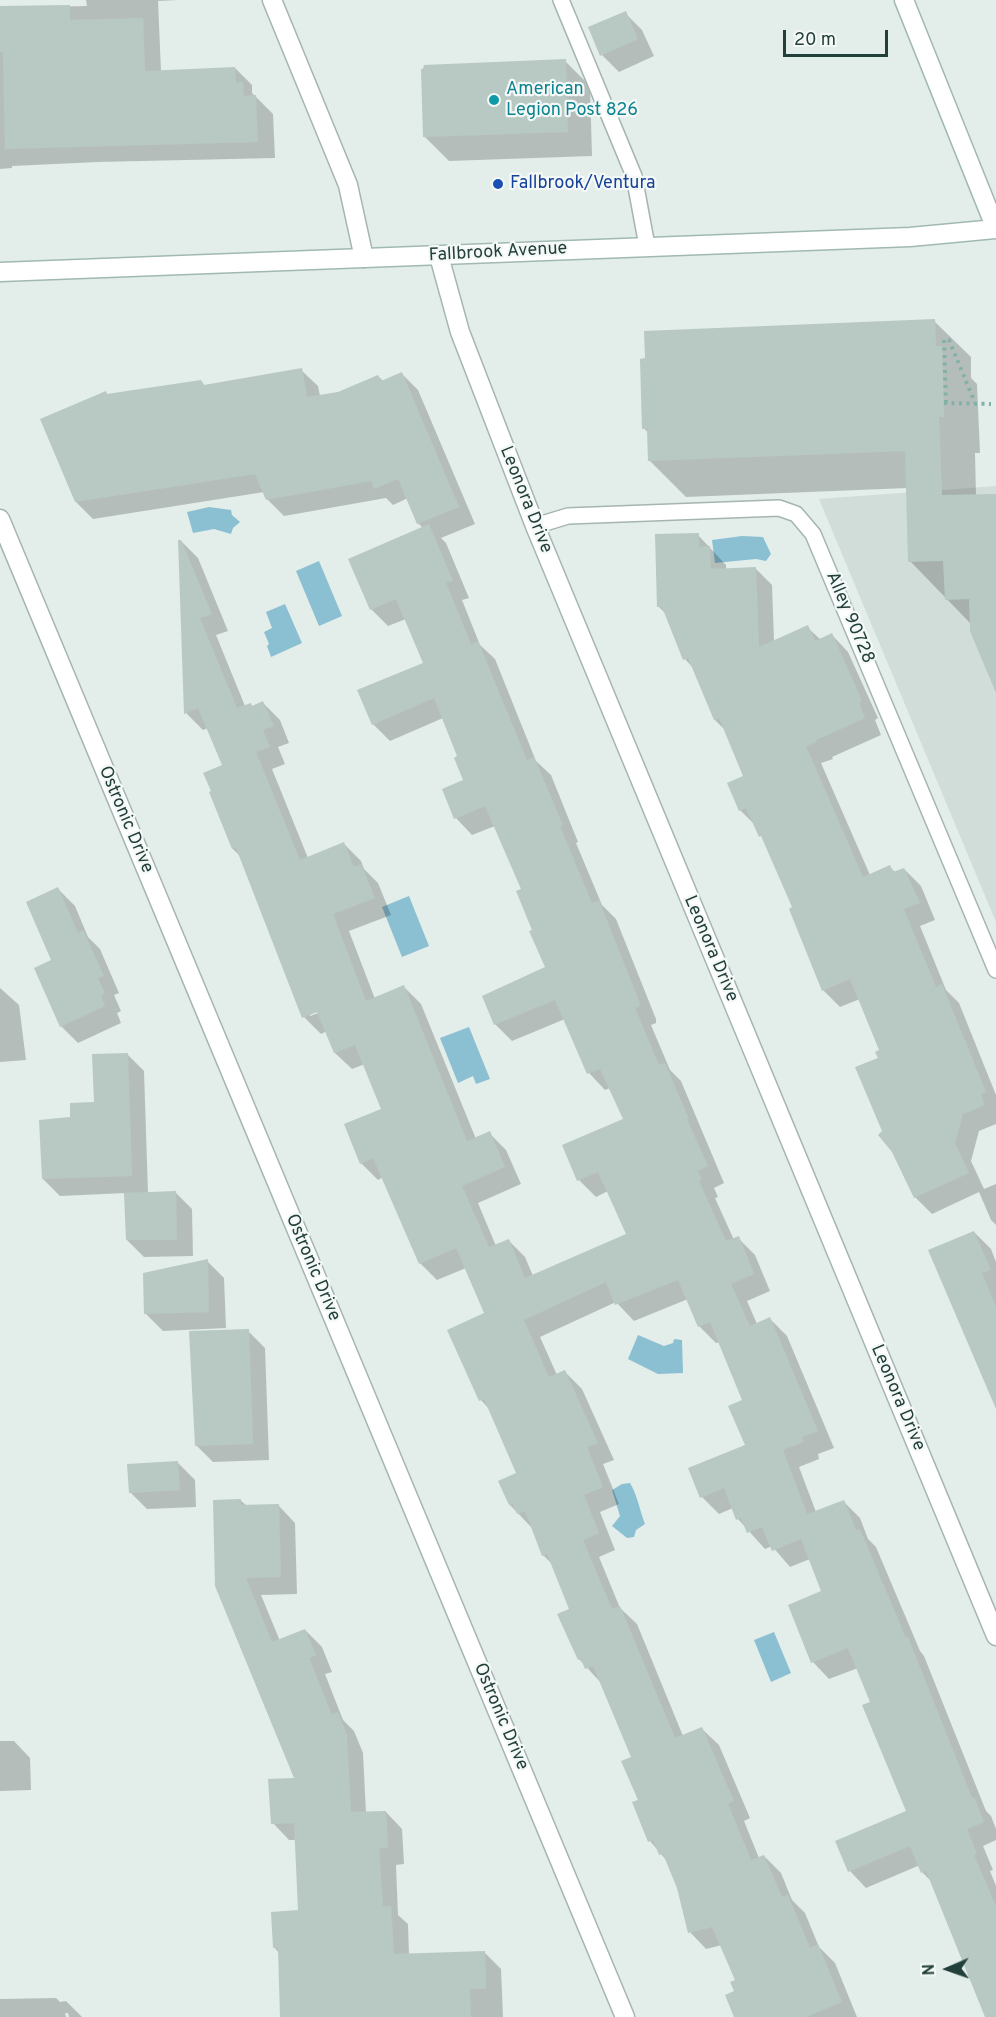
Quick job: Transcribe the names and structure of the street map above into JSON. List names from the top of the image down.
{
  "streets": {
    "street": ["Fallbrook Avenue", "Leonora Drive", "Ostronic Drive"],
    "lane": ["Alley 90728"]
  },
  "crossings": [
    ["Fallbrook Avenue", "Leonora Drive"],
    ["Leonora Drive", "Alley 90728"]
  ],
  "places": ["American Legion Post 826", "Fallbrook/Ventura"],
  "scale_bar": "20 m",
  "north": "left"
}
